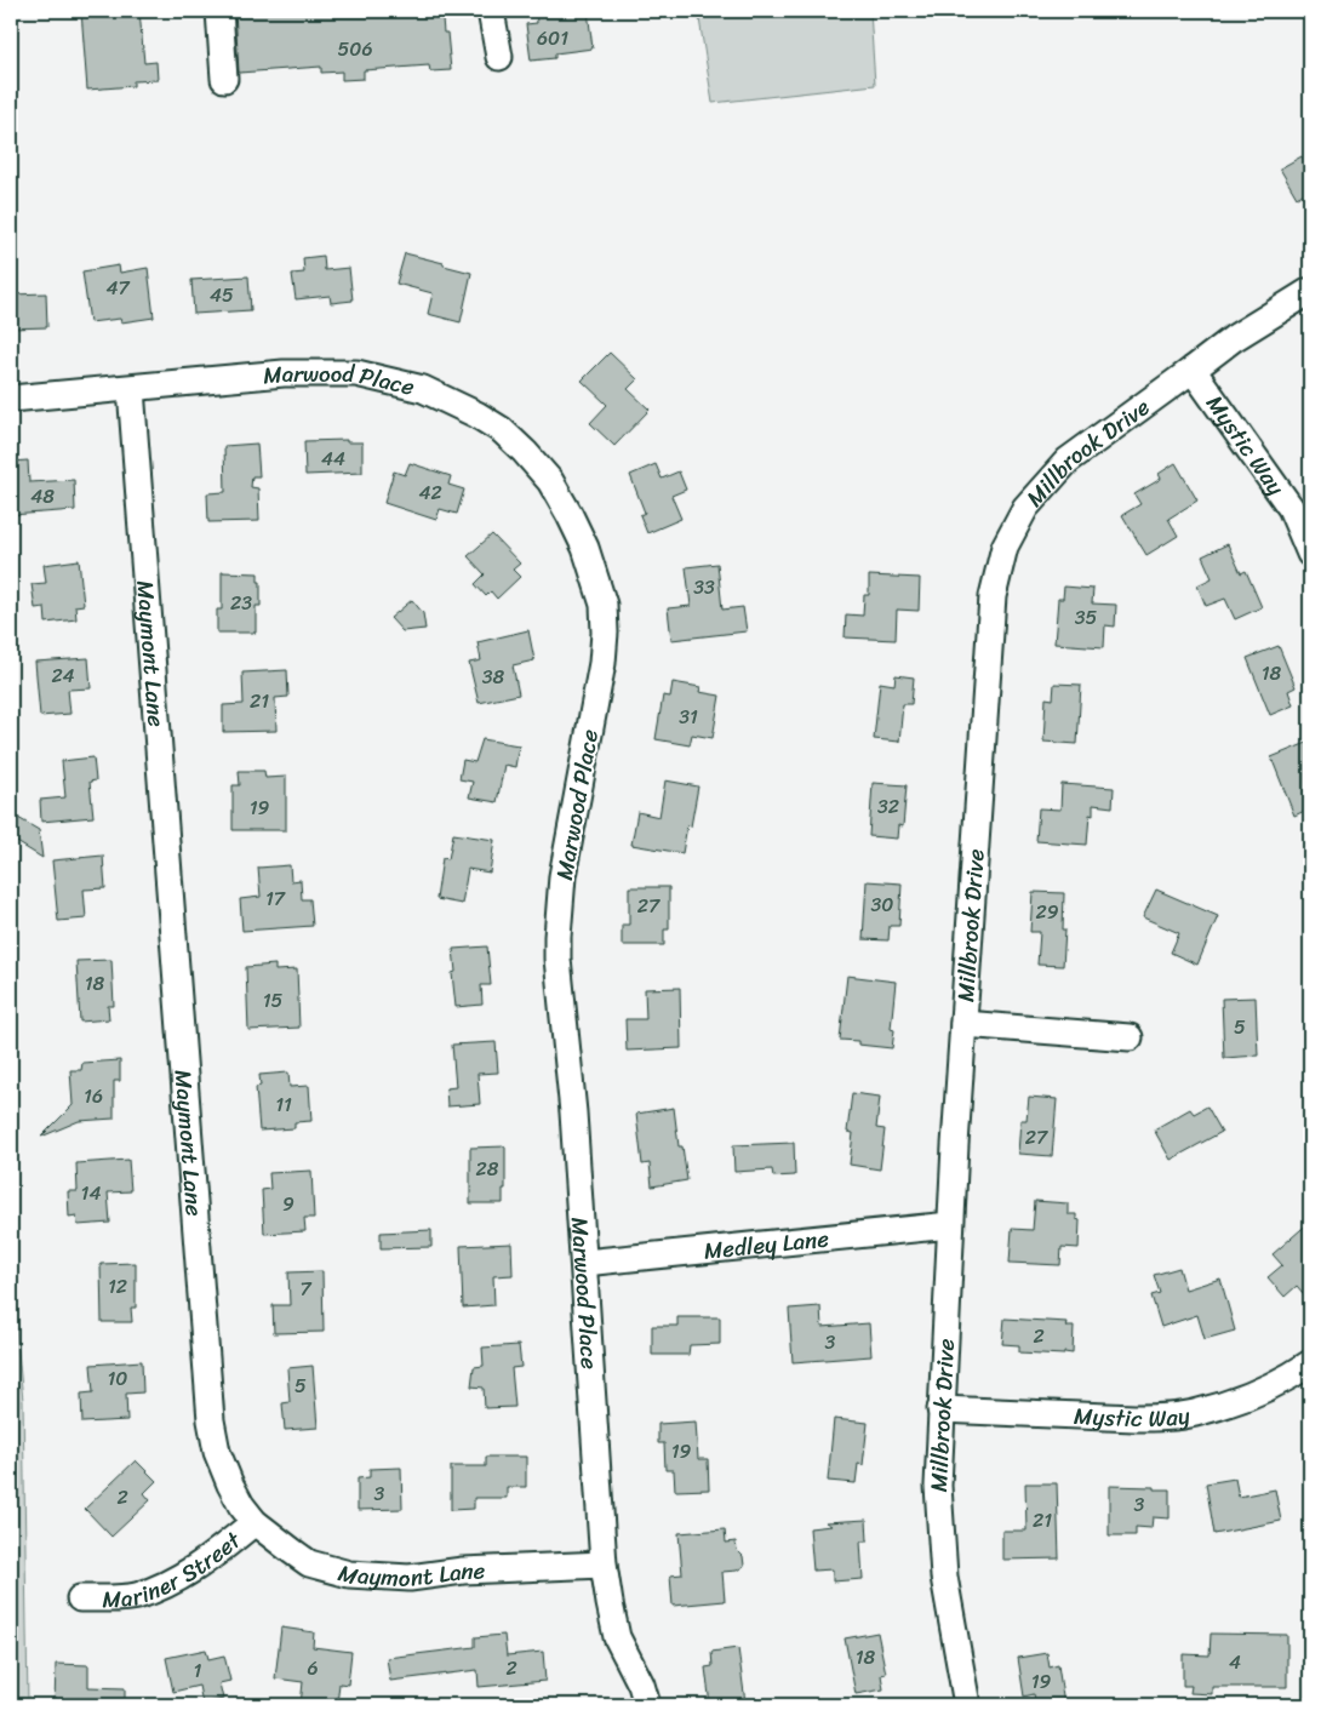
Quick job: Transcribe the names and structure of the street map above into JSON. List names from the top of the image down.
{
  "streets": {
    "street": [
      "Marwood Place",
      "Mystic Way",
      "Millbrook Drive",
      "Maymont Lane",
      "Medley Lane",
      "Mariner Street"
    ]
  },
  "crossings": [
    ["Marwood Place", "Maymont Lane"],
    ["Marwood Place", "Medley Lane"],
    ["Mystic Way", "Millbrook Drive"],
    ["Millbrook Drive", "Medley Lane"],
    ["Maymont Lane", "Mariner Street"]
  ],
  "house_numbers": [
    "601",
    "506",
    "47",
    "45",
    "44",
    "42",
    "48",
    "33",
    "23",
    "35",
    "18",
    "24",
    "38",
    "21",
    "31",
    "32",
    "19",
    "17",
    "30",
    "27",
    "29",
    "18",
    "15",
    "5",
    "16",
    "11",
    "27",
    "28",
    "14",
    "9",
    "12",
    "7",
    "2",
    "3",
    "10",
    "5",
    "19",
    "3",
    "2",
    "3",
    "21",
    "18",
    "4",
    "6",
    "2",
    "1",
    "19"
  ]
}
